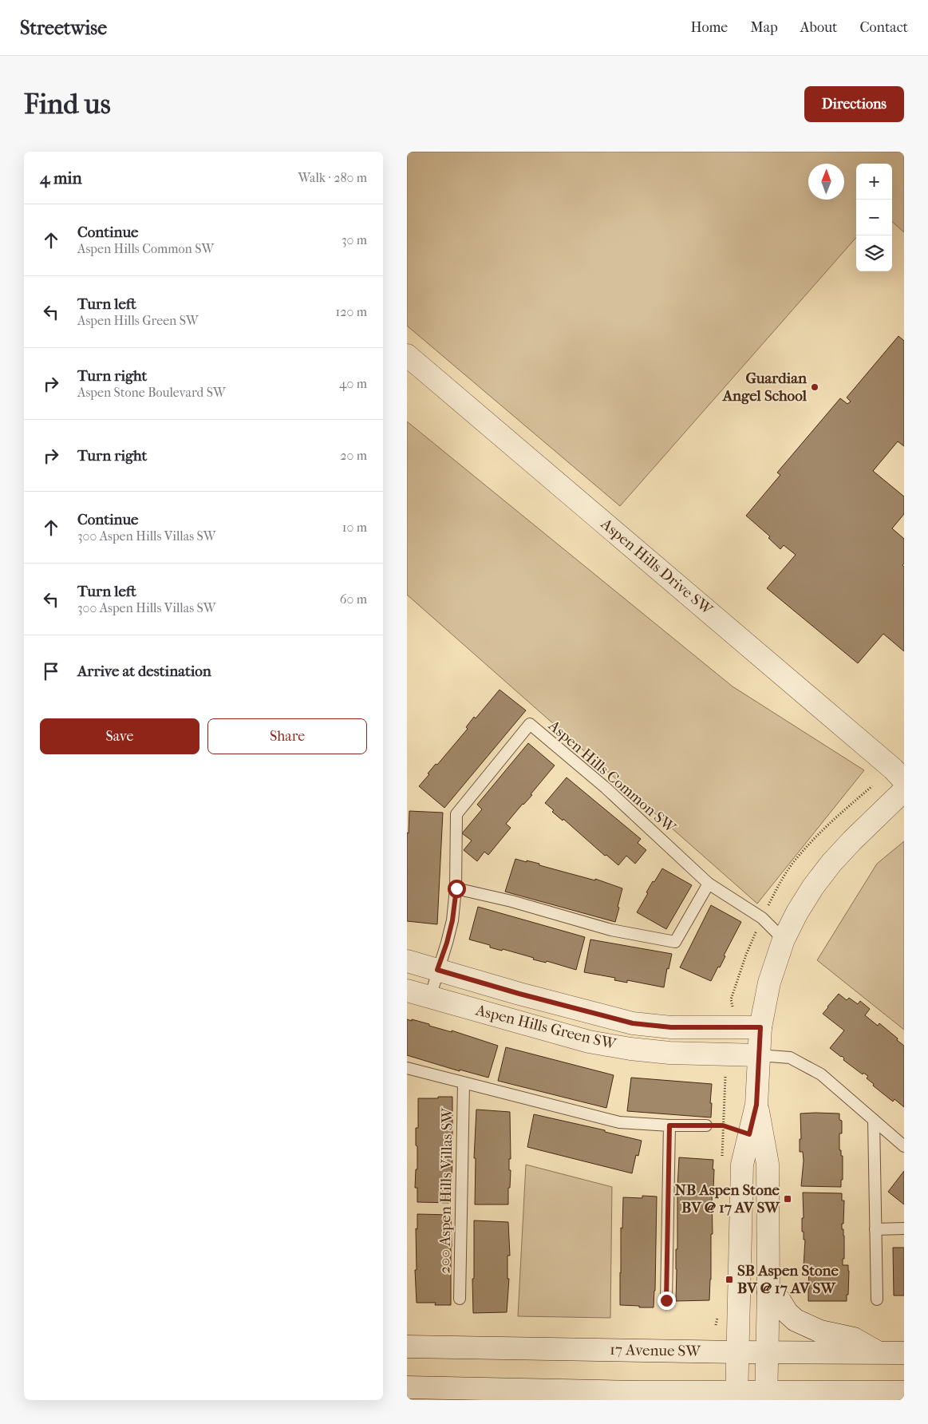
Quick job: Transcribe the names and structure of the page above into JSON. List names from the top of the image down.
{
  "streets": {
    "street": ["Aspen Hills Drive SW", "Aspen Hills Green SW", "17 Avenue SW"],
    "lane": ["Aspen Hills Common SW", "200 Aspen Hills Villas SW"]
  },
  "crossings": [
    ["Aspen Hills Common SW", "Aspen Hills Green SW"]
  ],
  "places": {
    "other": ["Guardian Angel School"],
    "transit": ["NB Aspen Stone BV @ 17 AV SW", "SB Aspen Stone BV @ 17 AV SW"]
  },
  "north": "top",
  "page": {
    "header": "Streetwise",
    "nav": [
      "Home",
      "Map",
      "About",
      "Contact"
    ],
    "buttons": [
      "Directions",
      ["Save", "Share"]
    ],
    "title": "Find us",
    "heading": ["4 min", "Walk · 280 m"],
    "map_buttons": ["+", "−"],
    "list": [
      ["Continue", "Aspen Hills Common SW", "30 m"],
      ["Turn left", "Aspen Hills Green SW", "120 m"],
      ["Turn right", "Aspen Stone Boulevard SW", "40 m"],
      ["Turn right", "20 m"],
      ["Continue", "300 Aspen Hills Villas SW", "10 m"],
      ["Turn left", "300 Aspen Hills Villas SW", "60 m"],
      "Arrive at destination"
    ]
  }
}
